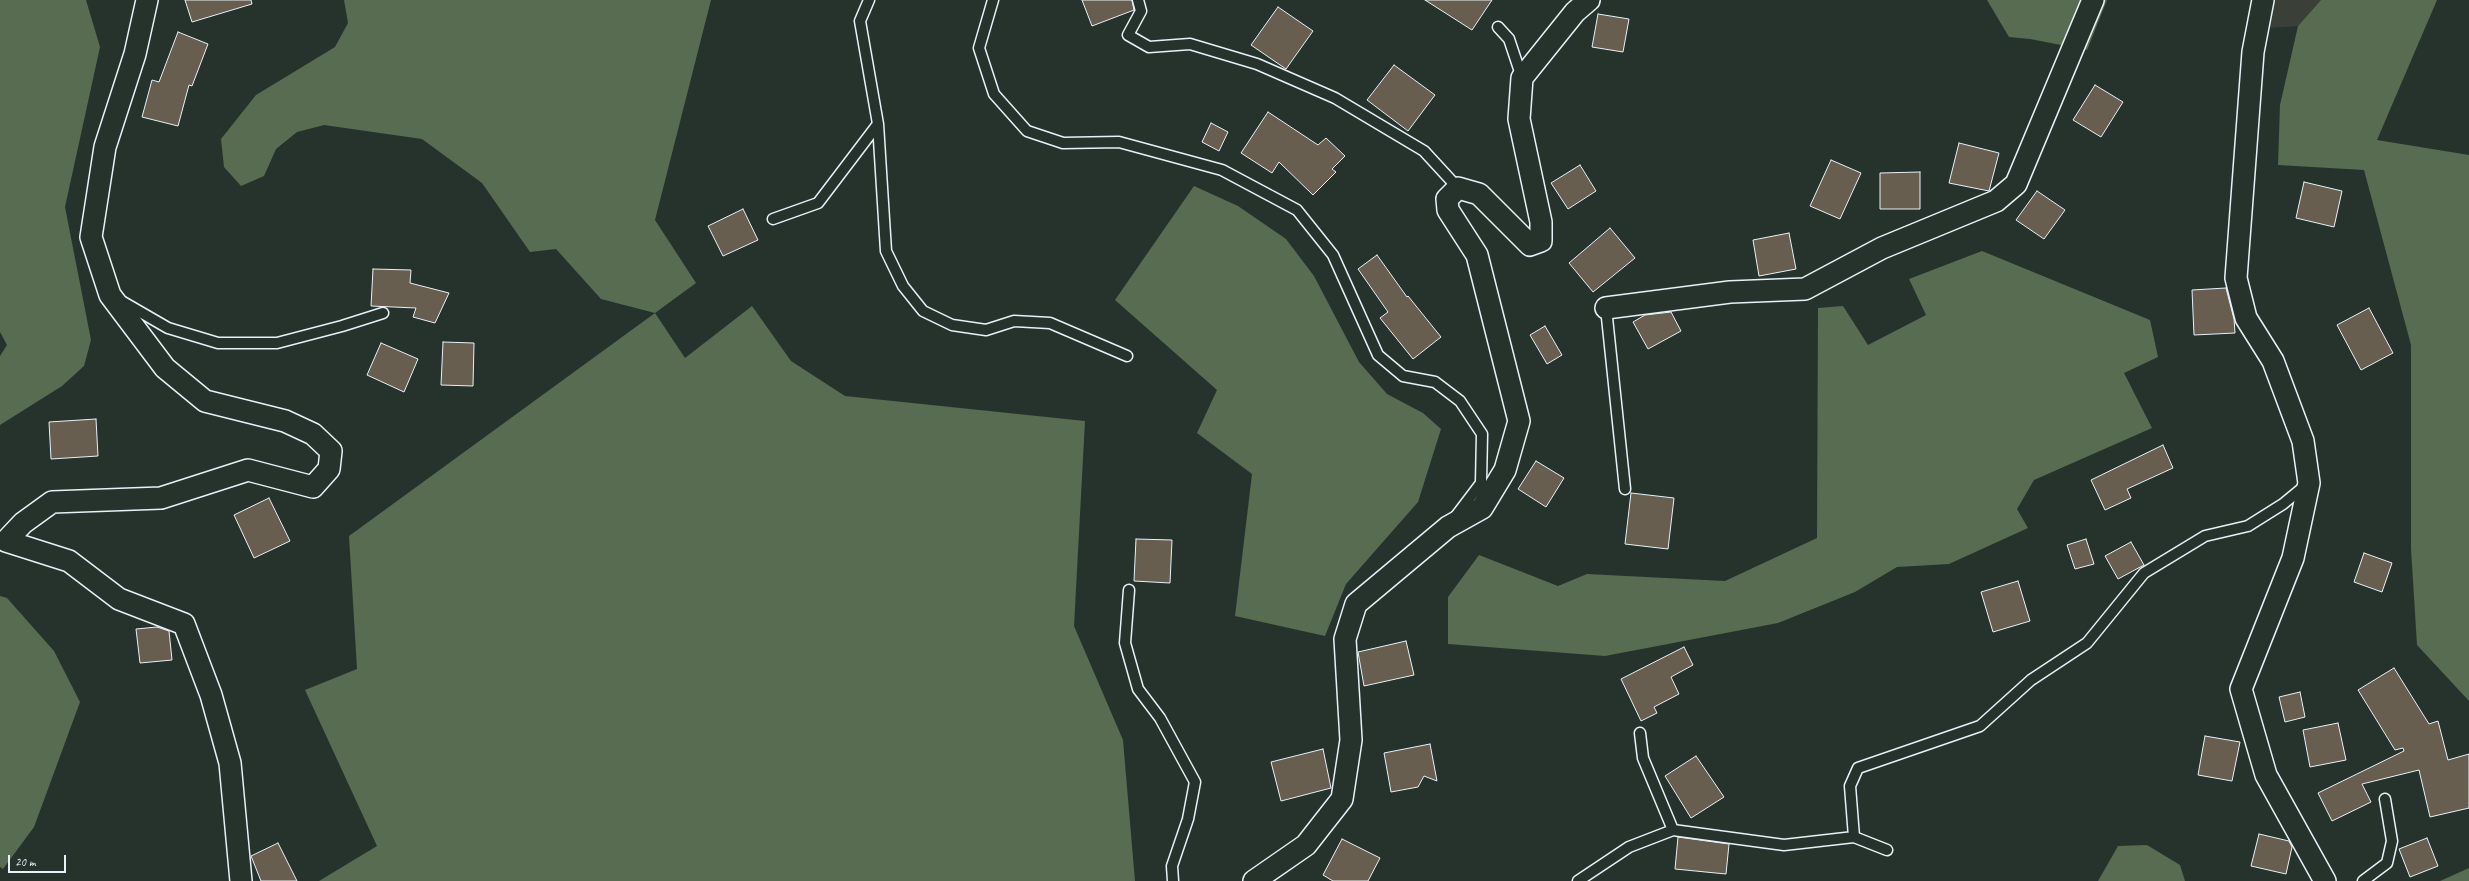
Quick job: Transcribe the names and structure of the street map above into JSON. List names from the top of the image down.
{
  "scale_bar": "20 m"
}
